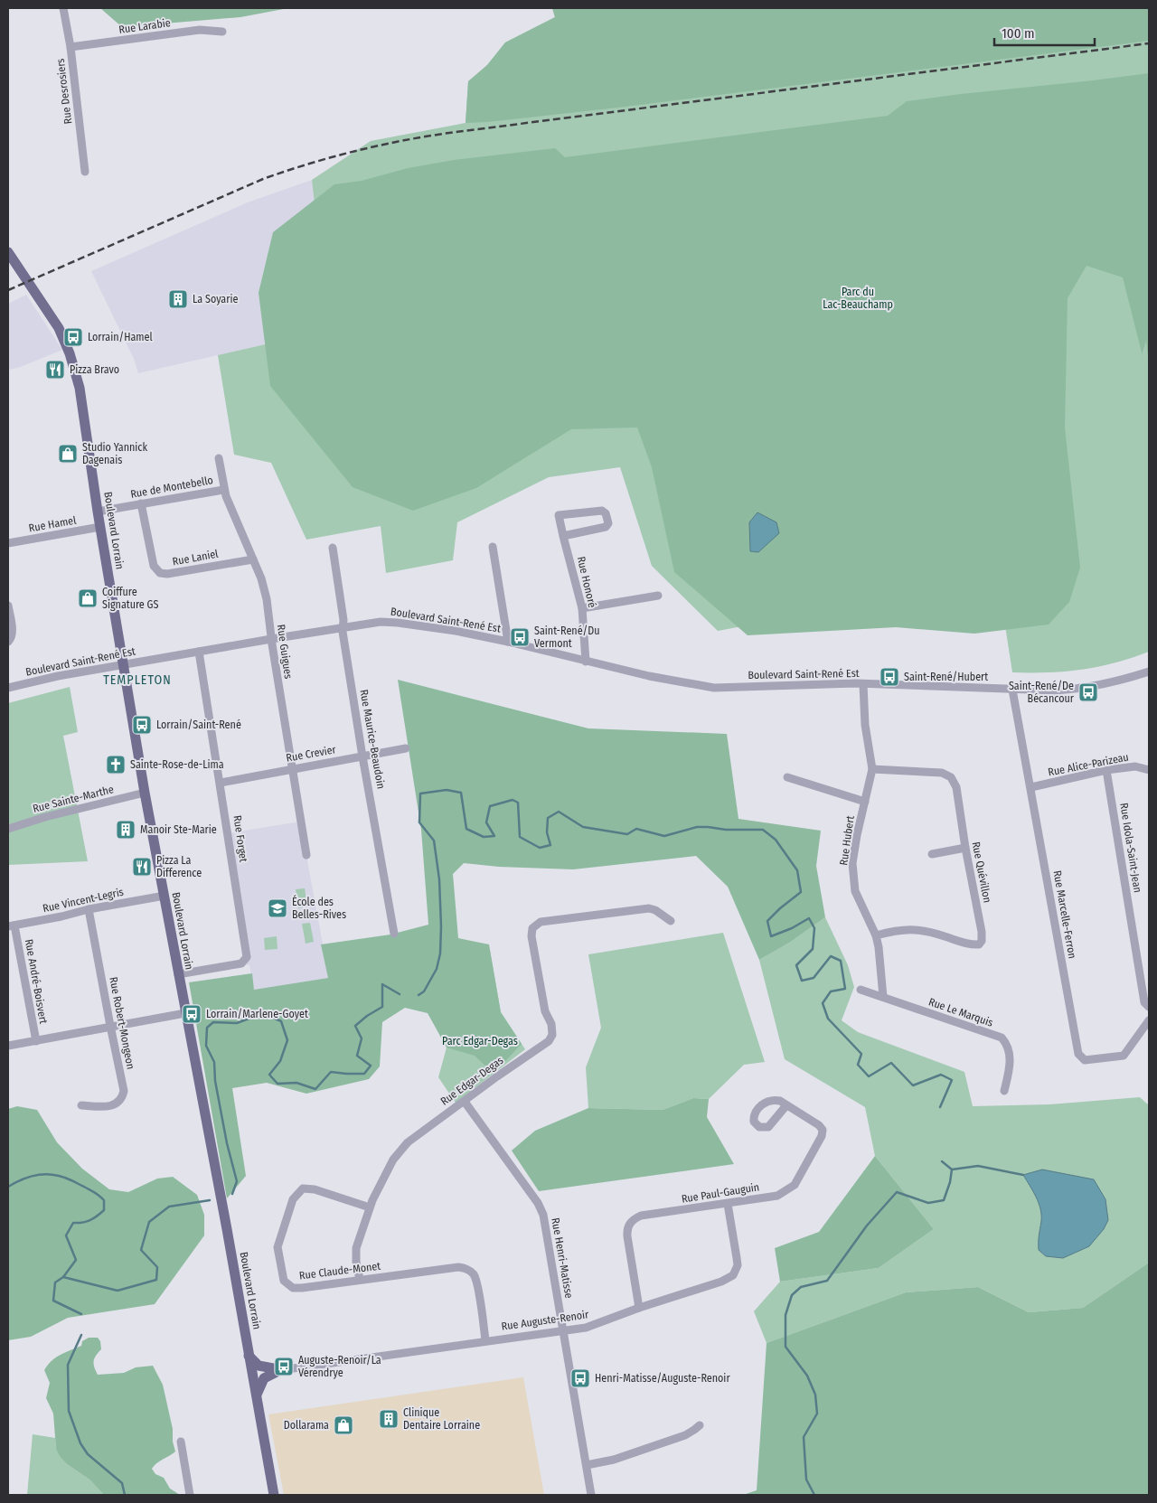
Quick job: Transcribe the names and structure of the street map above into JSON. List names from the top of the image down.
{
  "streets": {
    "main road": ["Boulevard Lorrain"],
    "street": [
      "Rue Larabie",
      "Rue Desrosiers",
      "Rue de Montebello",
      "Rue Hamel",
      "Rue Laniel",
      "Rue Honoré",
      "Boulevard Saint-René Est",
      "Rue Guigues",
      "Rue Maurice-Beaudoin",
      "Rue Crevier",
      "Rue Alice-Parizeau",
      "Rue Sainte-Marthe",
      "Rue Forget",
      "Rue Hubert",
      "Rue Idola-Saint-Jean",
      "Rue Quévillon",
      "Rue Vincent-Legris",
      "Rue Marcelle-Ferron",
      "Rue André-Boisvert",
      "Rue Le Marquis",
      "Rue Robert-Mongeon",
      "Rue Edgar-Degas",
      "Rue Paul-Gauguin",
      "Rue Henri-Matisse",
      "Rue Claude-Monet",
      "Rue Auguste-Renoir"
    ]
  },
  "crossings": [
    ["Rue Larabie", "Rue Desrosiers"],
    ["Rue de Montebello", "Boulevard Lorrain"],
    ["Rue de Montebello", "Rue Laniel"],
    ["Rue de Montebello", "Rue Guigues"],
    ["Rue Hamel", "Boulevard Lorrain"],
    ["Boulevard Lorrain", "Boulevard Saint-René Est"],
    ["Boulevard Lorrain", "Rue Sainte-Marthe"],
    ["Boulevard Lorrain", "Rue Forget"],
    ["Boulevard Lorrain", "Rue Vincent-Legris"],
    ["Rue Laniel", "Rue Guigues"],
    ["Rue Honoré", "Boulevard Saint-René Est"],
    ["Boulevard Saint-René Est", "Rue Guigues"],
    ["Boulevard Saint-René Est", "Rue Maurice-Beaudoin"],
    ["Boulevard Saint-René Est", "Rue Forget"],
    ["Boulevard Saint-René Est", "Rue Hubert"],
    ["Boulevard Saint-René Est", "Rue Marcelle-Ferron"],
    ["Rue Guigues", "Rue Crevier"],
    ["Rue Maurice-Beaudoin", "Rue Crevier"],
    ["Rue Crevier", "Rue Forget"],
    ["Rue Alice-Parizeau", "Rue Idola-Saint-Jean"],
    ["Rue Alice-Parizeau", "Rue Marcelle-Ferron"],
    ["Rue Hubert", "Rue Quévillon"],
    ["Rue Hubert", "Rue Le Marquis"],
    ["Rue Vincent-Legris", "Rue André-Boisvert"],
    ["Rue Vincent-Legris", "Rue Robert-Mongeon"],
    ["Rue Edgar-Degas", "Rue Henri-Matisse"],
    ["Rue Edgar-Degas", "Rue Claude-Monet"],
    ["Rue Paul-Gauguin", "Rue Auguste-Renoir"],
    ["Rue Henri-Matisse", "Rue Auguste-Renoir"],
    ["Rue Claude-Monet", "Rue Auguste-Renoir"]
  ],
  "districts": ["TEMPLETON"],
  "parks": ["Parc du Lac-Beauchamp", "Parc Edgar-Degas"],
  "places": {
    "building": ["La Soyarie", "Manoir Ste-Marie", "Clinique Dentaire Lorraine"],
    "bus stop": [
      "Lorrain/Hamel",
      "Saint-René/Du Vermont",
      "Saint-René/Hubert",
      "Saint-René/De Bécancour",
      "Lorrain/Saint-René",
      "Lorrain/Marlene-Goyet",
      "Auguste-Renoir/La Vérendrye",
      "Henri-Matisse/Auguste-Renoir"
    ],
    "restaurant": ["Pizza Bravo", "Pizza La Difference"],
    "shop": ["Studio Yannick Dagenais", "Coiffure Signature GS", "Dollarama"],
    "church": ["Sainte-Rose-de-Lima"],
    "school or university": ["École des Belles-Rives"]
  },
  "scale_bar": "100 m"
}
